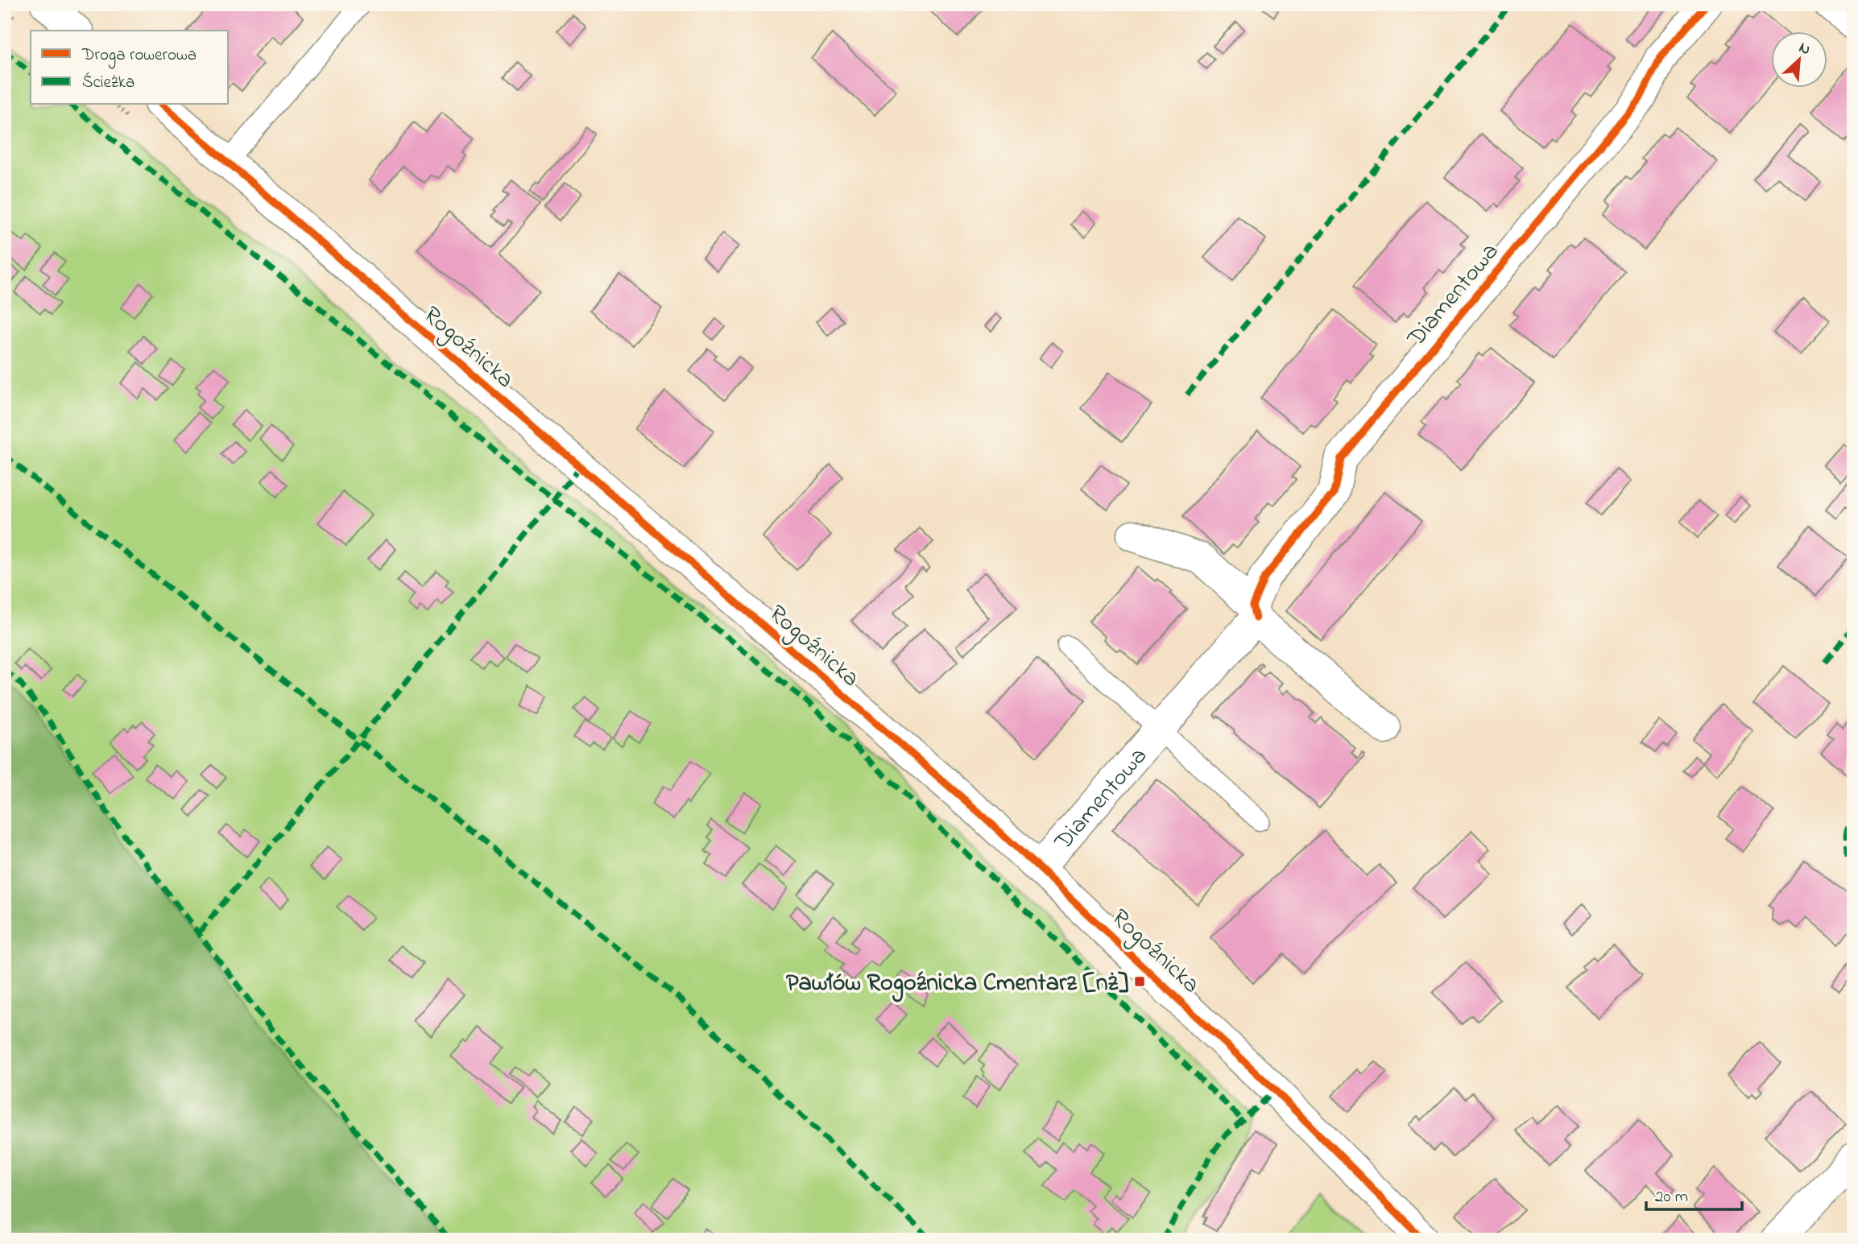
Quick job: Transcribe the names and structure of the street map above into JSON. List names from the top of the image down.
{
  "streets": {
    "street": ["Diamentowa", "Rogoźnicka"]
  },
  "crossings": [
    ["Diamentowa", "Rogoźnicka"]
  ],
  "places": {
    "transit": ["Pawłów Rogoźnicka Cmentarz [nż]"]
  },
  "legend": ["Droga rowerowa", "Ścieżka"],
  "scale_bar": "20 m",
  "north": "top right"
}
